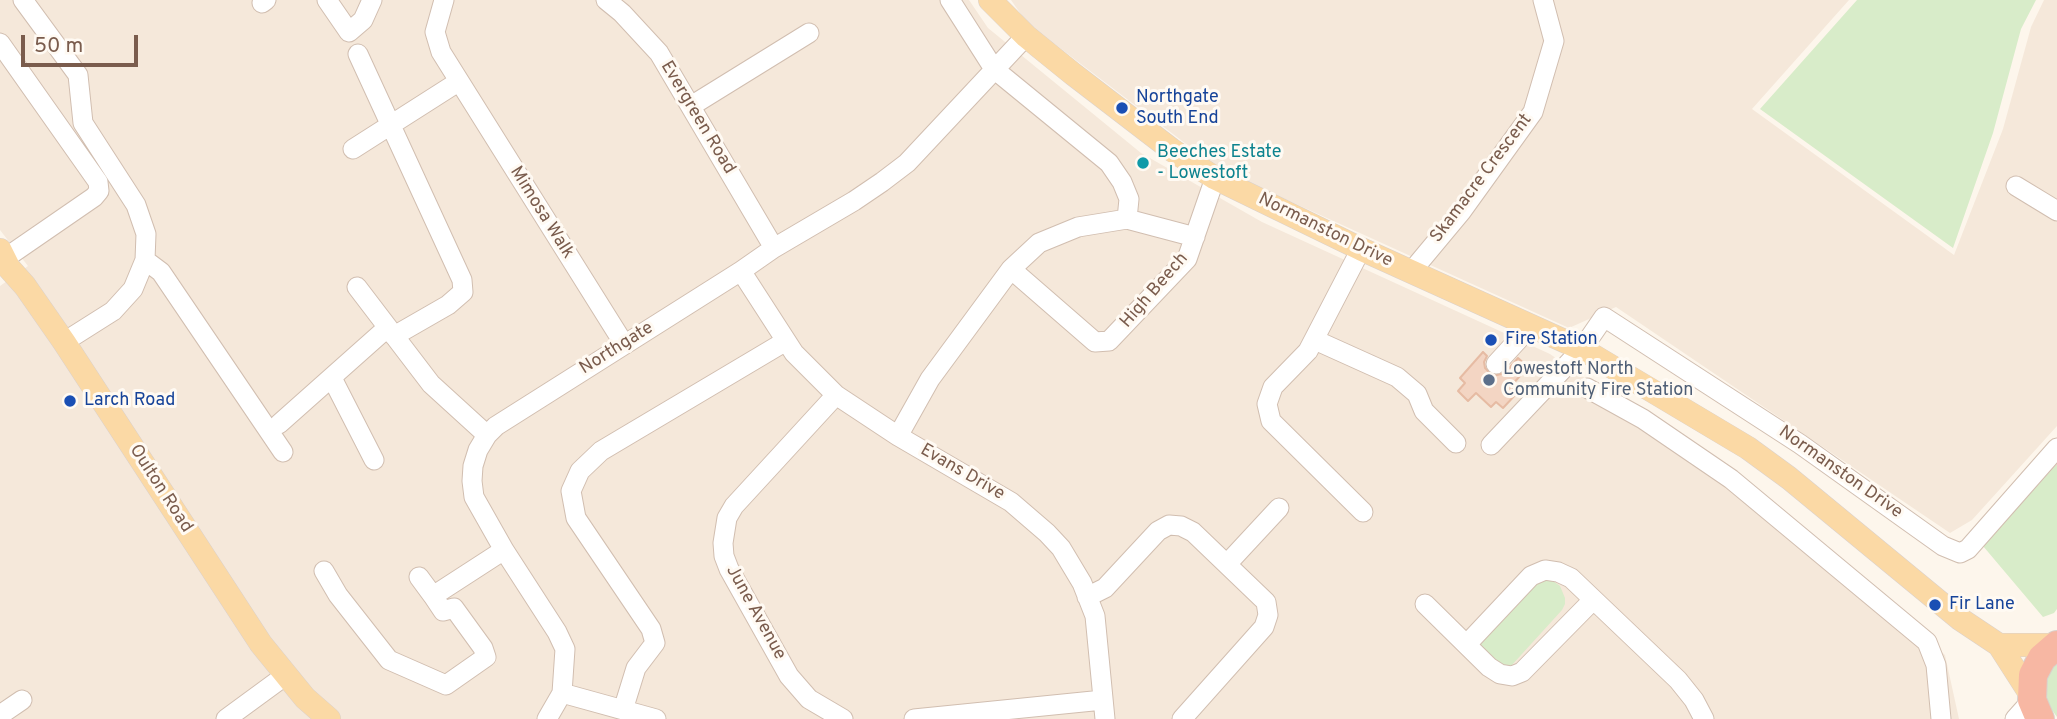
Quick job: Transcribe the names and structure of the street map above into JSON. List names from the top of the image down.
{
  "streets": {
    "main road": ["Normanston Drive", "Oulton Road"],
    "street": [
      "Evergreen Road",
      "Skamacre Crescent",
      "Mimosa Walk",
      "High Beech",
      "Northgate",
      "Evans Drive",
      "June Avenue"
    ]
  },
  "crossings": [
    ["Evergreen Road", "Northgate"],
    ["Skamacre Crescent", "Normanston Drive"],
    ["Mimosa Walk", "Northgate"],
    ["Normanston Drive", "High Beech"],
    ["Normanston Drive", "Northgate"],
    ["High Beech", "Evans Drive"],
    ["Northgate", "Evans Drive"],
    ["Evans Drive", "June Avenue"]
  ],
  "places": [
    "Northgate South End",
    "Beeches Estate - Lowestoft",
    "Fire Station",
    "Lowestoft North Community Fire Station",
    "Larch Road",
    "Fir Lane"
  ],
  "scale_bar": "50 m"
}
